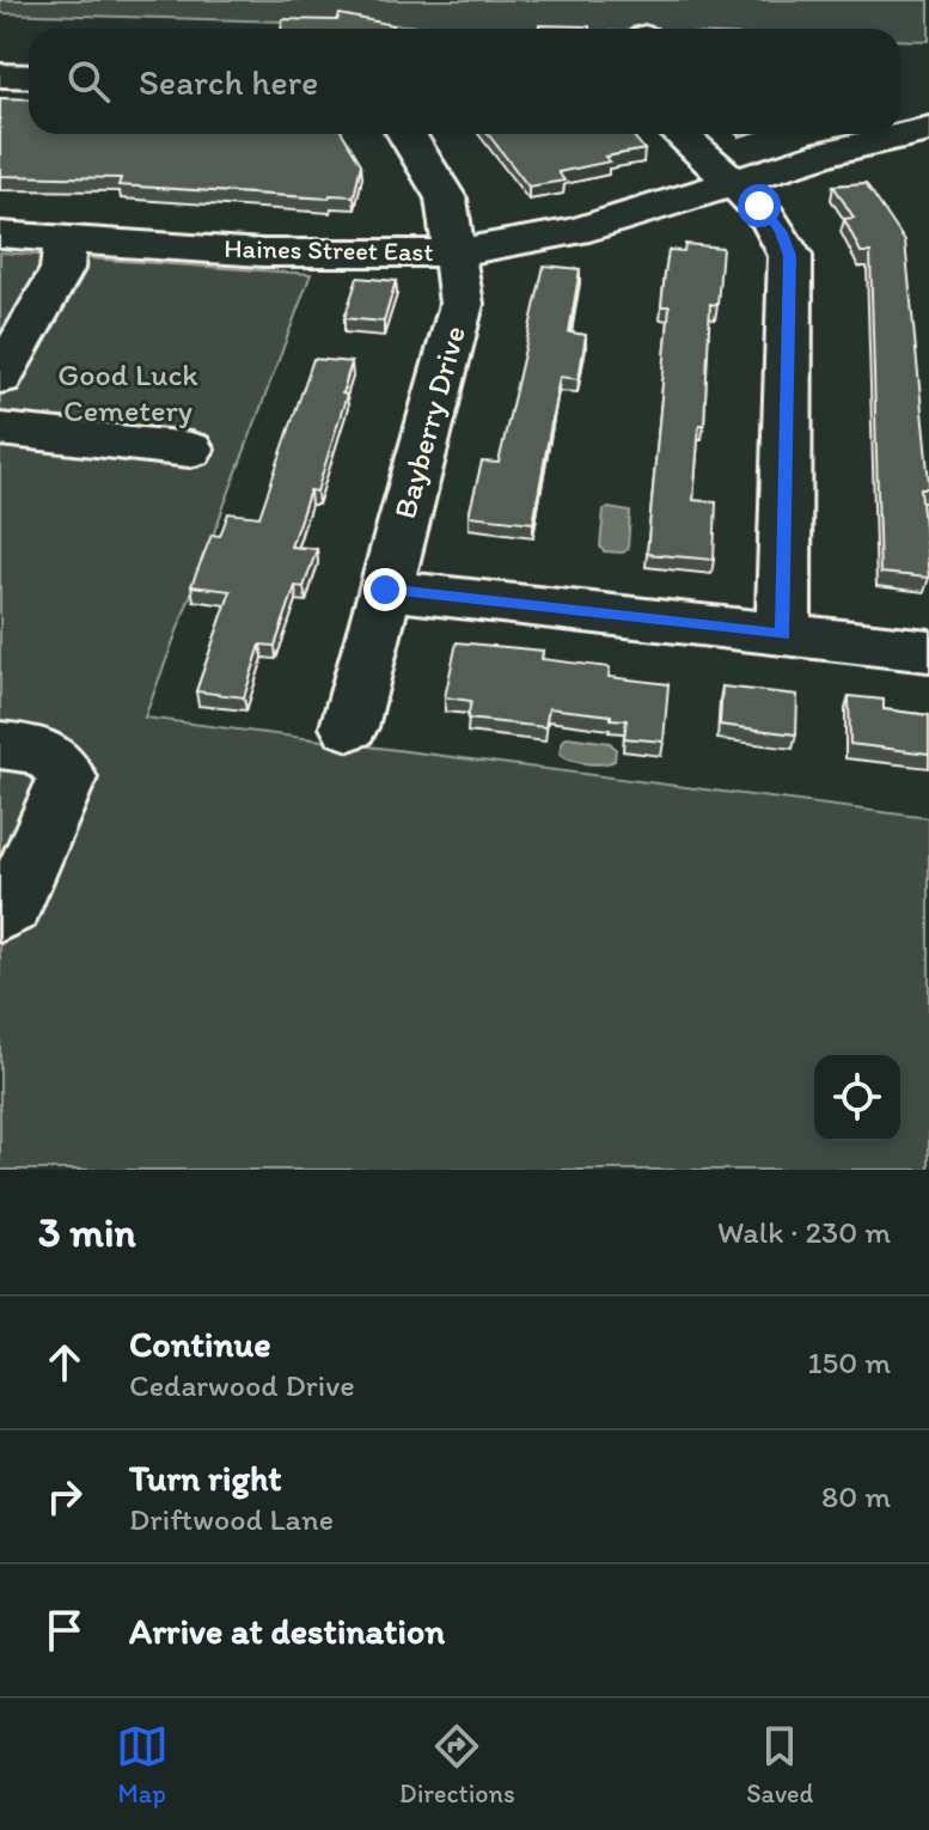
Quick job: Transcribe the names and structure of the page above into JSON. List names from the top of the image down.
{
  "streets": {
    "street": ["Haines Street East", "Bayberry Drive"]
  },
  "crossings": [
    ["Haines Street East", "Bayberry Drive"]
  ],
  "parks": ["Good Luck Cemetery"],
  "page": {
    "search": "Search here",
    "heading": ["3 min", "Walk · 230 m"],
    "list": [
      ["Continue", "Cedarwood Drive", "150 m"],
      ["Turn right", "Driftwood Lane", "80 m"],
      "Arrive at destination"
    ],
    "nav": ["Map", "Directions", "Saved"]
  }
}
